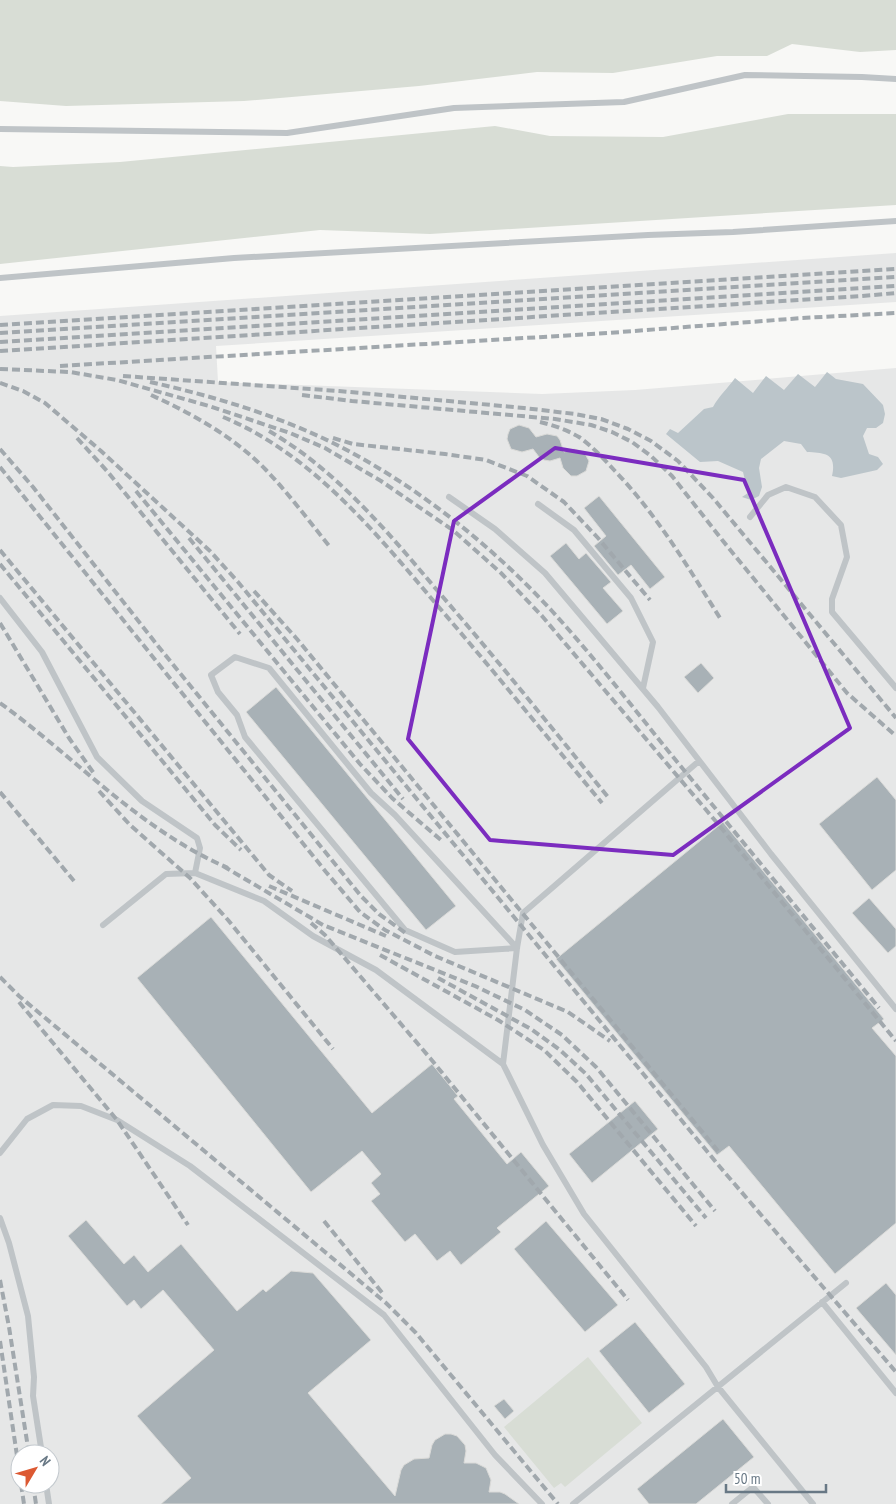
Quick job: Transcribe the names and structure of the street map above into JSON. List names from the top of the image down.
{
  "scale_bar": "50 m",
  "north": "top right"
}
